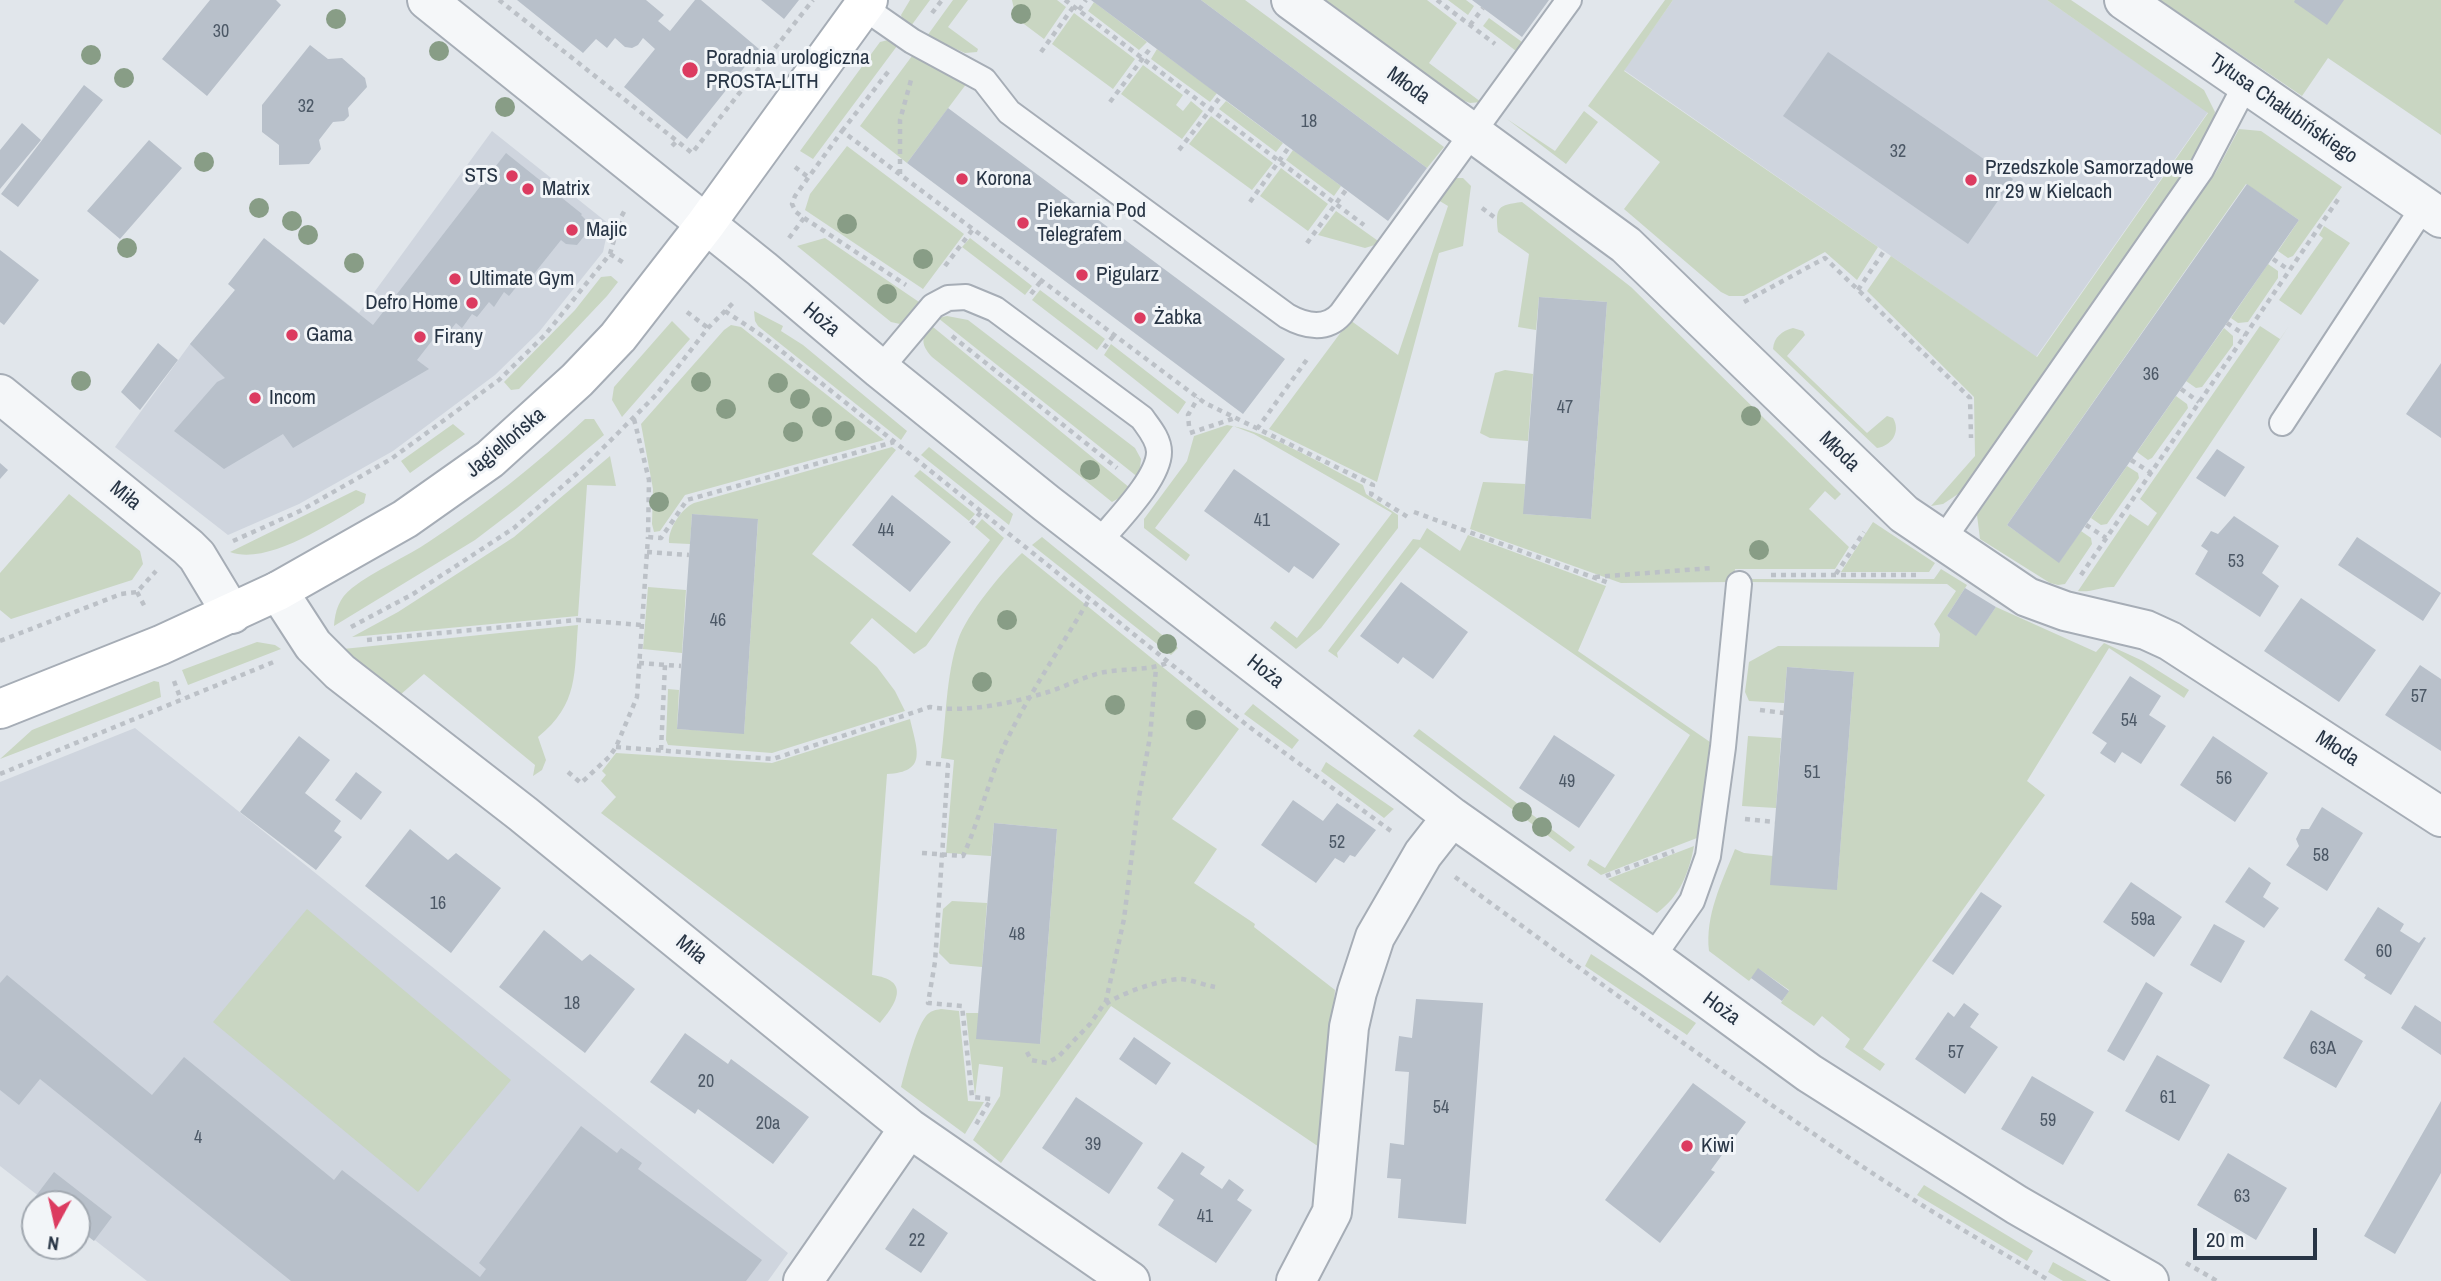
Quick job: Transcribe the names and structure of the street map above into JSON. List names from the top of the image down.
{
  "streets": {
    "street": [
      "Młoda",
      "Tytusa Chałubińskiego",
      "Hoża",
      "Jagiellońska",
      "Miła"
    ]
  },
  "crossings": [
    ["Hoża", "Jagiellońska"],
    ["Jagiellońska", "Miła"]
  ],
  "places": [
    "Poradnia urologiczna PROSTA-LITH",
    "STS",
    "Korona",
    "Przedszkole Samorządowe nr 29 w Kielcach",
    "Matrix",
    "Piekarnia Pod Telegrafem",
    "Majic",
    "Pigularz",
    "Ultimate Gym",
    "Defro Home",
    "Żabka",
    "Gama",
    "Firany",
    "Incom",
    "Kiwi"
  ],
  "house_numbers": [
    "30",
    "32",
    "18",
    "32",
    "36",
    "47",
    "41",
    "44",
    "53",
    "46",
    "57",
    "54",
    "51",
    "56",
    "49",
    "52",
    "58",
    "16",
    "59a",
    "48",
    "60",
    "18",
    "63A",
    "57",
    "20",
    "61",
    "54",
    "59",
    "20a",
    "4",
    "39",
    "63",
    "41",
    "22"
  ],
  "scale_bar": "20 m",
  "north": "bottom"
}
